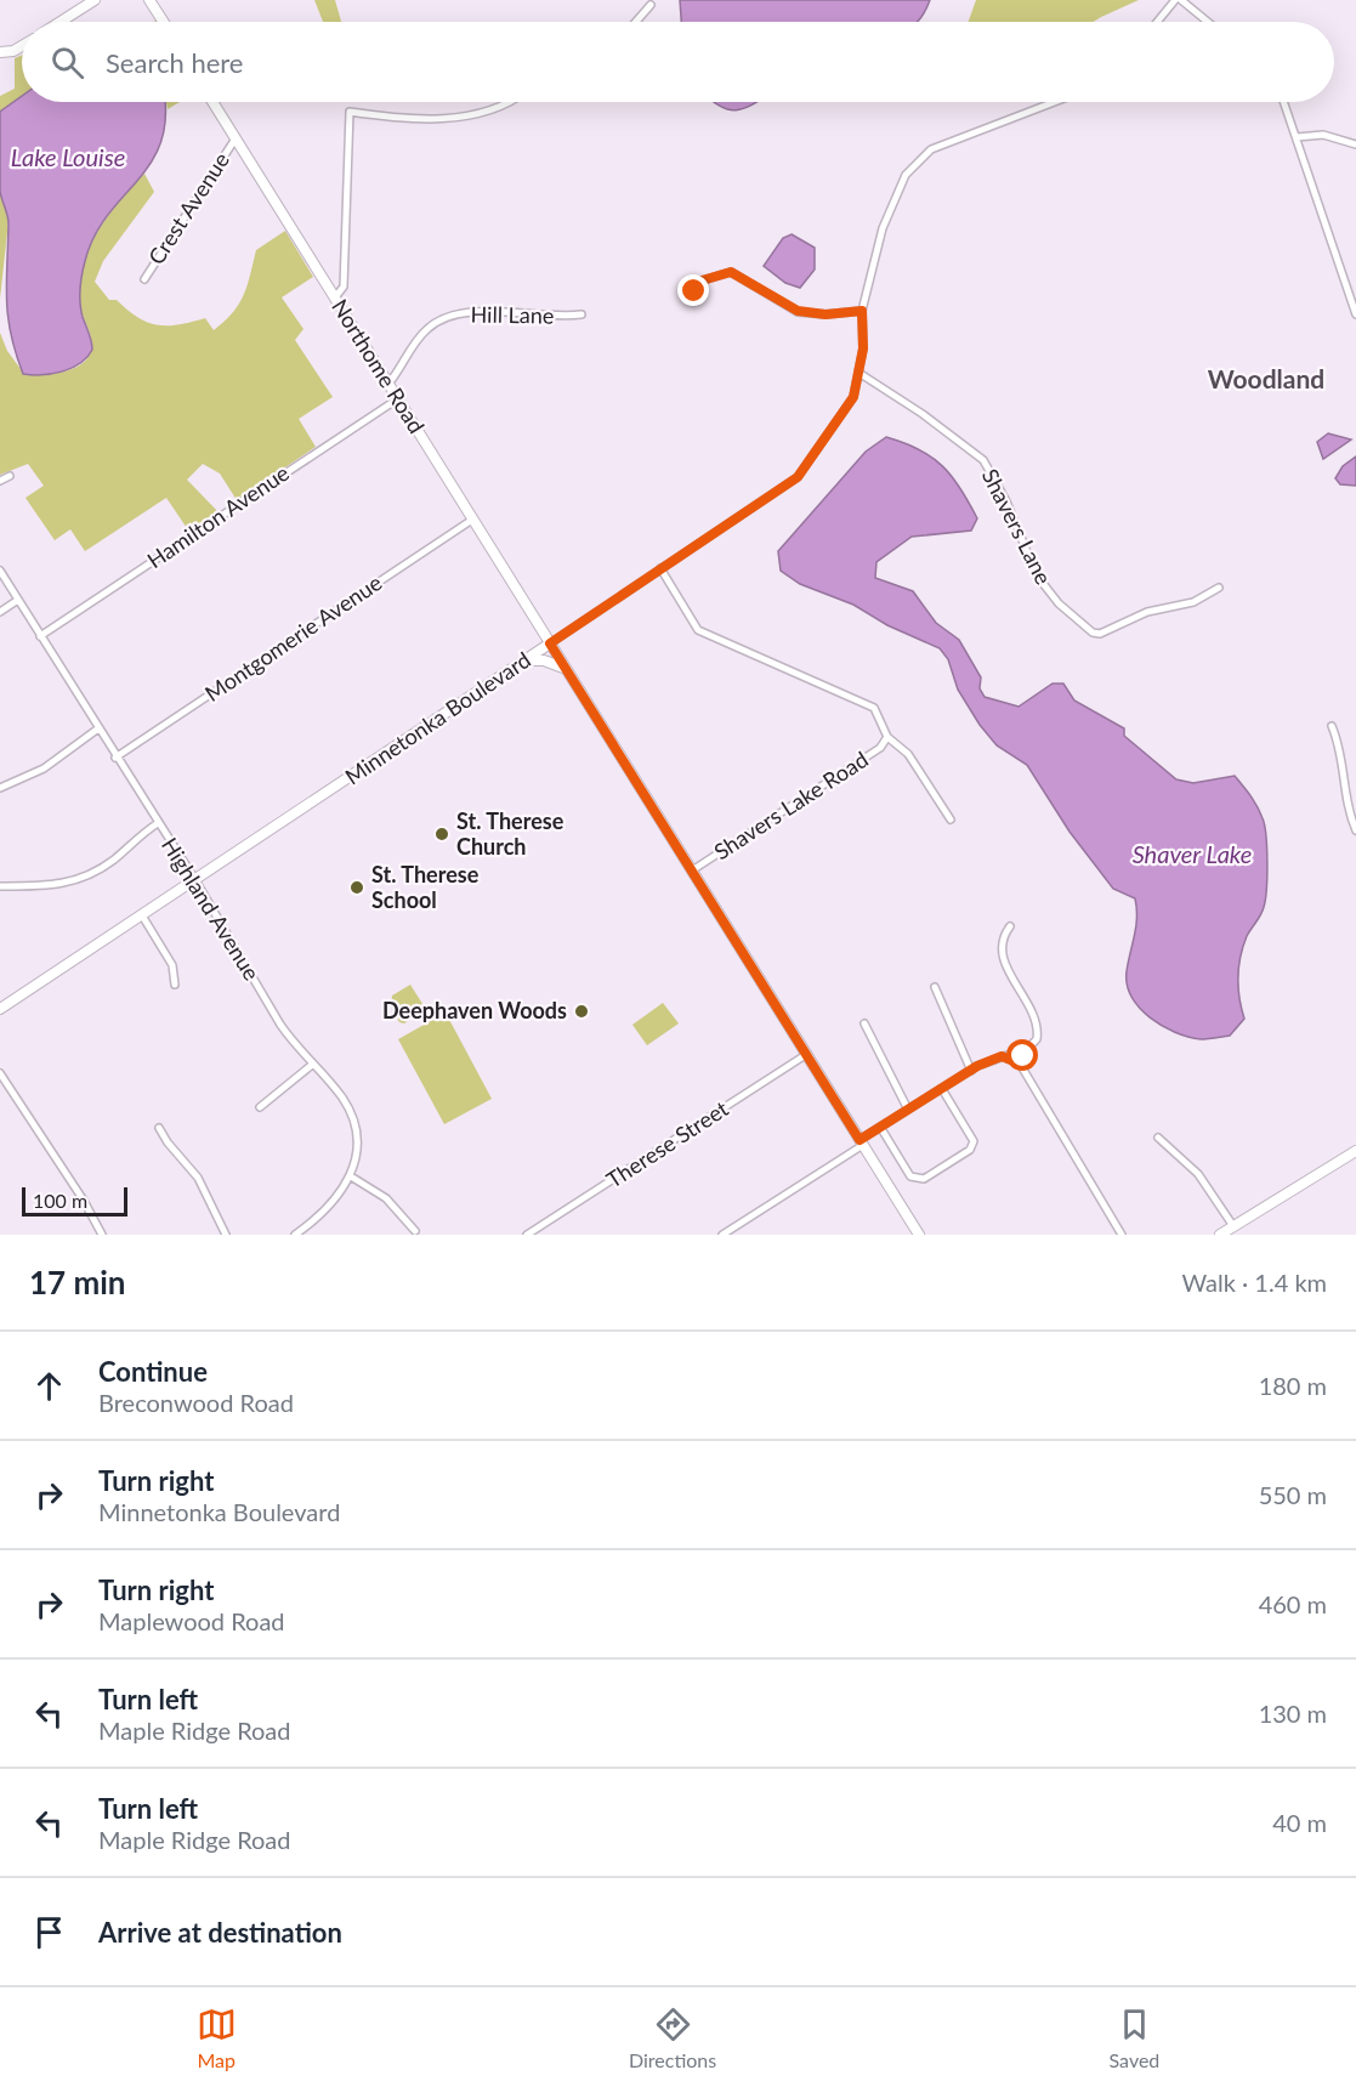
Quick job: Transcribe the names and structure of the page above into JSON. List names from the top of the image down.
{
  "streets": {
    "street": [
      "Crest Avenue",
      "Hill Lane",
      "Northome Road",
      "Hamilton Avenue",
      "Shavers Lane",
      "Montgomerie Avenue",
      "Minnetonka Boulevard",
      "Shavers Lake Road",
      "Highland Avenue",
      "Therese Street"
    ]
  },
  "crossings": [
    ["Crest Avenue", "Northome Road"],
    ["Hill Lane", "Northome Road"],
    ["Northome Road", "Hamilton Avenue"],
    ["Northome Road", "Montgomerie Avenue"],
    ["Northome Road", "Minnetonka Boulevard"],
    ["Hamilton Avenue", "Highland Avenue"],
    ["Montgomerie Avenue", "Highland Avenue"],
    ["Minnetonka Boulevard", "Shavers Lake Road"],
    ["Minnetonka Boulevard", "Highland Avenue"],
    ["Minnetonka Boulevard", "Therese Street"]
  ],
  "districts": ["Woodland"],
  "water": ["Lake Louise", "Shaver Lake"],
  "places": ["St. Therese Church", "St. Therese School", "Deephaven Woods"],
  "scale_bar": "100 m",
  "page": {
    "search": "Search here",
    "scale": "100 m",
    "heading": ["17 min", "Walk · 1.4 km"],
    "list": [
      ["Continue", "Breconwood Road", "180 m"],
      ["Turn right", "Minnetonka Boulevard", "550 m"],
      ["Turn right", "Maplewood Road", "460 m"],
      ["Turn left", "Maple Ridge Road", "130 m"],
      ["Turn left", "Maple Ridge Road", "40 m"],
      "Arrive at destination"
    ],
    "nav": ["Map", "Directions", "Saved"]
  }
}
